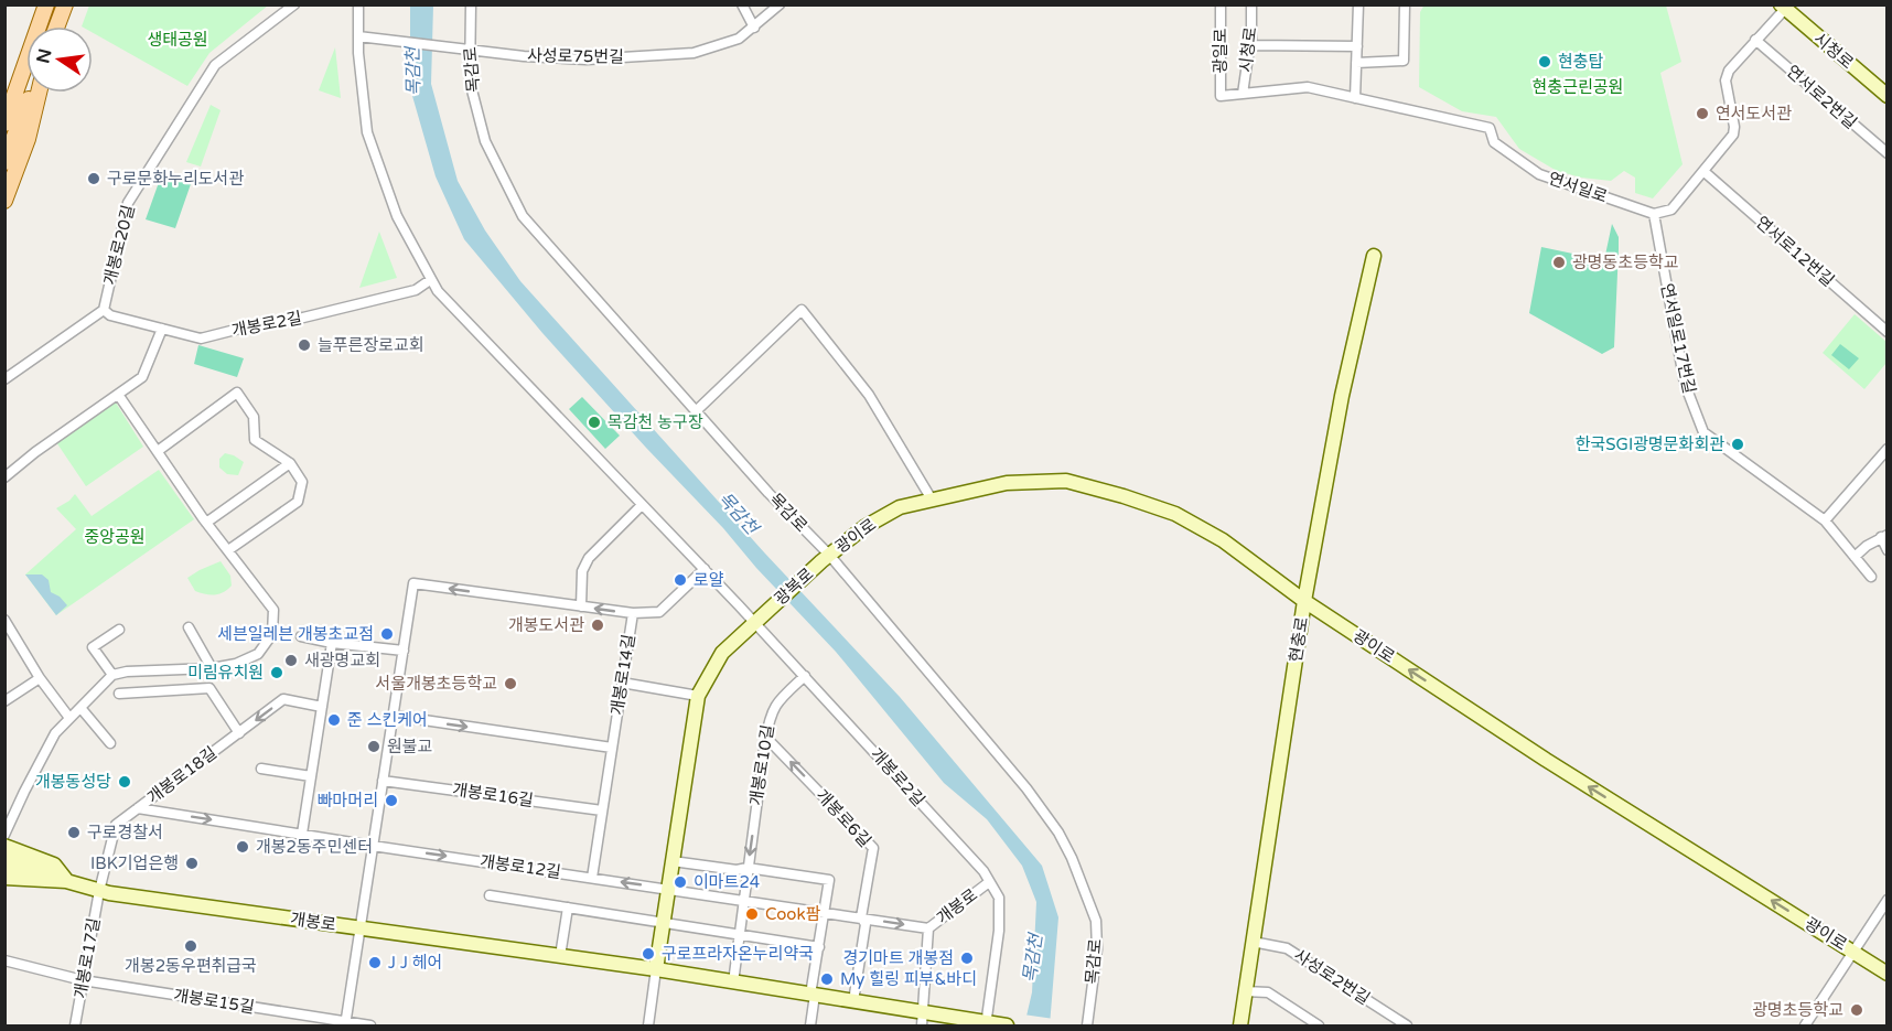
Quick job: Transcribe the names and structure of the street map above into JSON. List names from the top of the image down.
{
  "streets": {
    "street": [
      "시청로",
      "광일로",
      "사성로75번길",
      "목감로",
      "연서로2번길",
      "연서일로",
      "개봉로20길",
      "연서로12번길",
      "개봉로2길",
      "연서일로17번길",
      "광이로",
      "광복로",
      "현충로",
      "개봉로14길",
      "개봉로10길",
      "개봉로18길",
      "개봉로16길",
      "개봉로6길",
      "개봉로12길",
      "개봉로",
      "개봉로17길",
      "사성로2번길",
      "개봉로15길"
    ]
  },
  "crossings": [
    ["시청로", "연서일로"],
    ["광일로", "연서일로"],
    ["사성로75번길", "목감로"],
    ["사성로75번길", "개봉로2길"],
    ["목감로", "광이로"],
    ["목감로", "광복로"],
    ["연서일로", "연서일로17번길"],
    ["개봉로20길", "개봉로2길"],
    ["개봉로2길", "광복로"],
    ["개봉로2길", "개봉로10길"],
    ["개봉로2길", "개봉로"],
    ["광이로", "광복로"],
    ["광이로", "현충로"],
    ["현충로", "사성로2번길"],
    ["개봉로14길", "개봉로16길"],
    ["개봉로14길", "개봉로12길"],
    ["개봉로10길", "개봉로6길"],
    ["개봉로10길", "개봉로12길"],
    ["개봉로10길", "개봉로"],
    ["개봉로18길", "개봉로12길"],
    ["개봉로18길", "개봉로"],
    ["개봉로18길", "개봉로17길"],
    ["개봉로6길", "개봉로"],
    ["개봉로", "개봉로17길"],
    ["개봉로17길", "개봉로15길"]
  ],
  "one_way": ["광이로", "개봉로14길", "개봉로6길"],
  "water": ["목감천"],
  "parks": ["생태공원", "현충근린공원", "중앙공원"],
  "places": [
    "현충탑",
    "연서도서관",
    "구로문화누리도서관",
    "광명동초등학교",
    "늘푸른장로교회",
    "목감천 농구장",
    "한국SGI광명문화회관",
    "로얄",
    "개봉도서관",
    "세븐일레븐 개봉초교점",
    "새광명교회",
    "미림유치원",
    "서울개봉초등학교",
    "준 스킨케어",
    "원불교",
    "개봉동성당",
    "빠마머리",
    "구로경찰서",
    "개봉2동주민센터",
    "IBK기업은행",
    "이마트24",
    "Cook팜",
    "개봉2동우편취급국",
    "구로프라자온누리약국",
    "경기마트 개봉점",
    "J J 헤어",
    "My 힐링 피부&바디",
    "광명초등학교"
  ],
  "north": "left"
}
